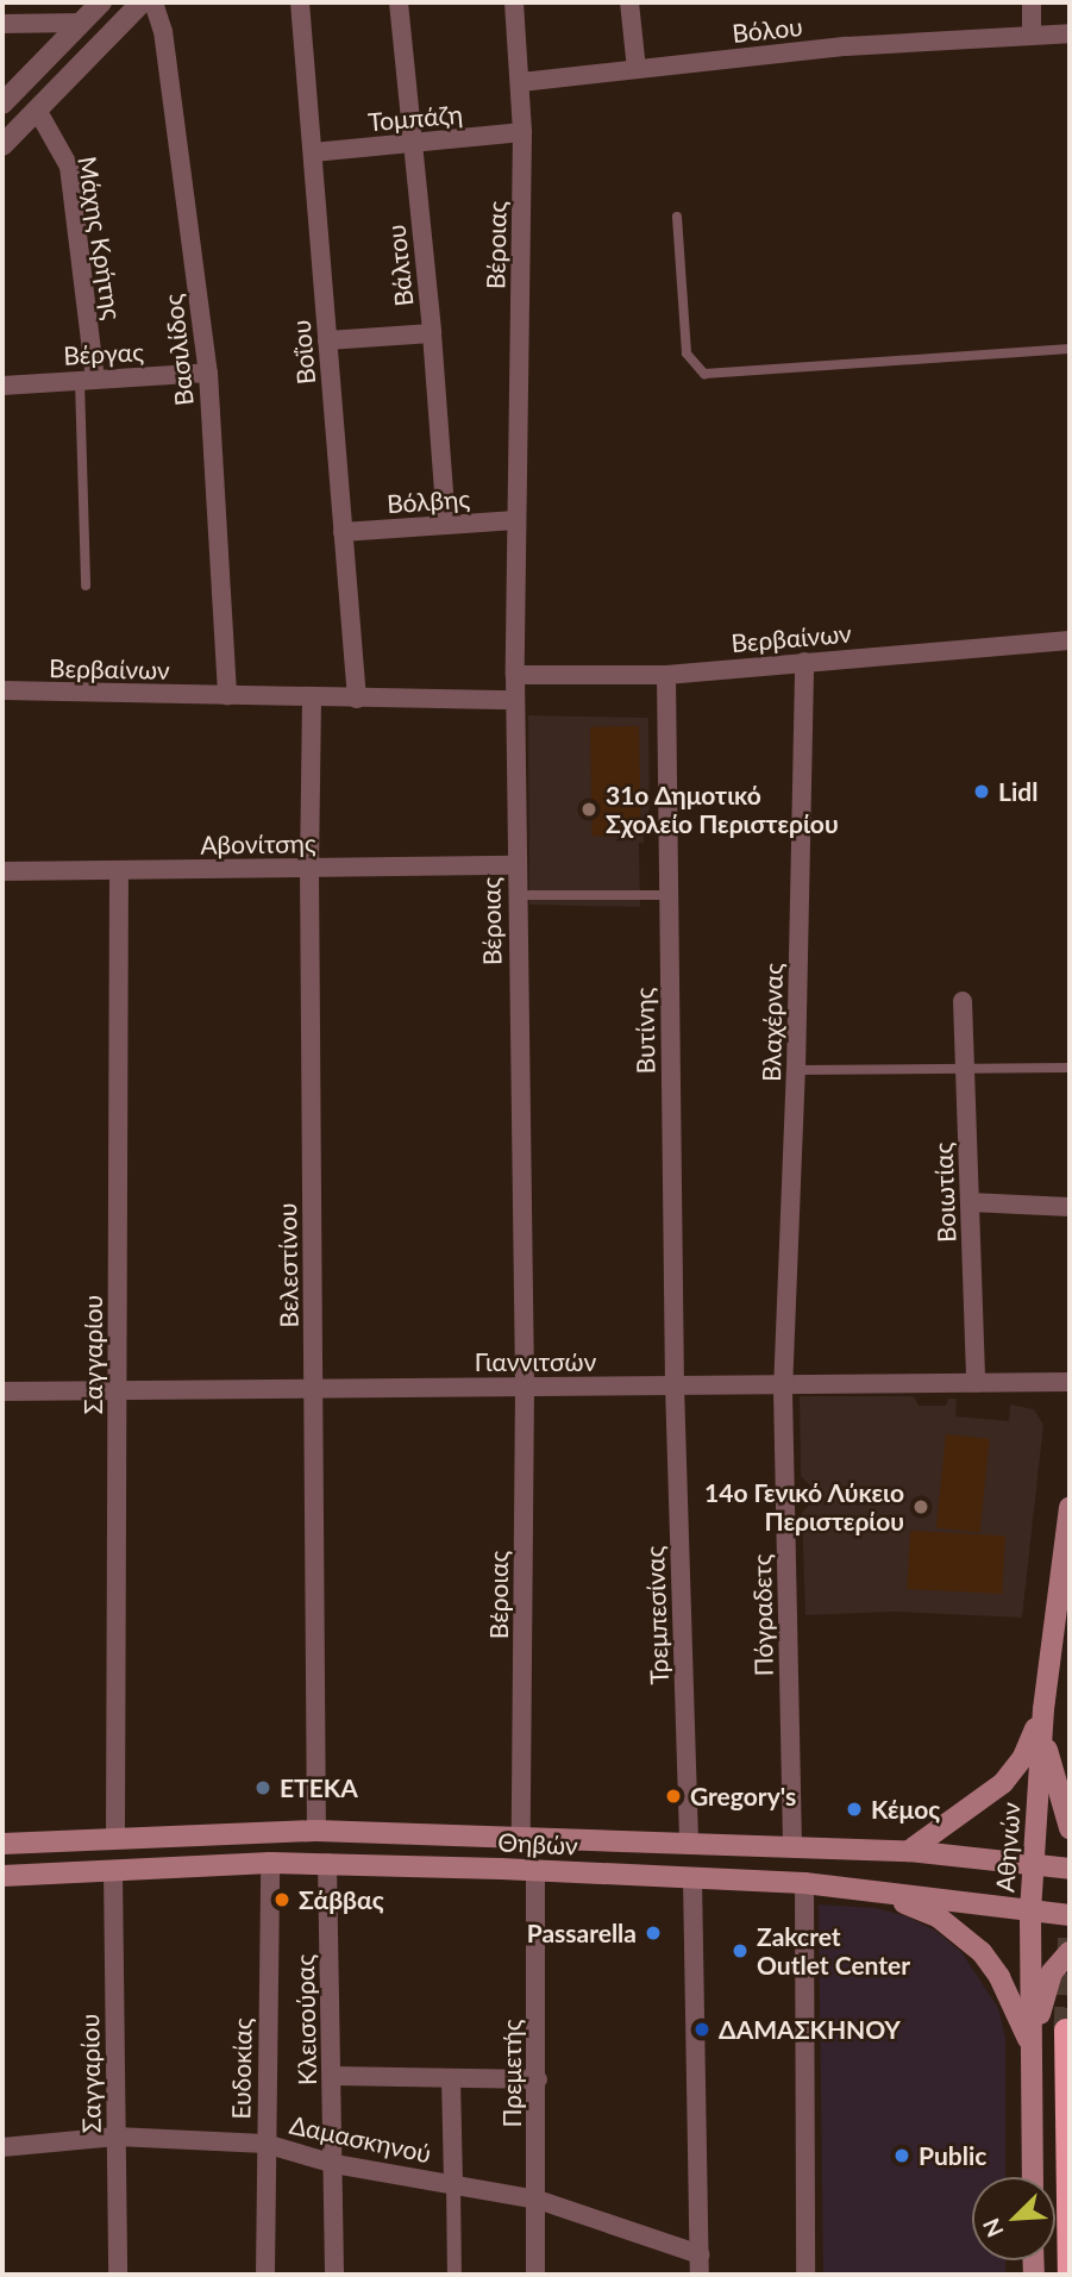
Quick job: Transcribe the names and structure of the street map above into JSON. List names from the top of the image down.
{
  "streets": {
    "main road": ["Θηβών", "Αθηνών"],
    "street": [
      "Βόλου",
      "Τομπάζη",
      "Μάχης Κρήτης",
      "Βέροιας",
      "Βάλτου",
      "Βασιλίδος",
      "Βοΐου",
      "Βέργας",
      "Βόλβης",
      "Βερβαίνων",
      "Αβονίτσης",
      "Βλαχέρνας",
      "Βυτίνης",
      "Βοιωτίας",
      "Βελεστίνου",
      "Σαγγαρίου",
      "Γιαννιτσών",
      "Τρεμπεσίνας",
      "Πόγραδετς",
      "Κλεισούρας",
      "Ευδοκίας",
      "Πρεμετής",
      "Δαμασκηνού"
    ]
  },
  "crossings": [
    ["Βόλου", "Βέροιας"],
    ["Τομπάζη", "Βέροιας"],
    ["Τομπάζη", "Βάλτου"],
    ["Τομπάζη", "Βοΐου"],
    ["Μάχης Κρήτης", "Βέργας"],
    ["Βέροιας", "Βόλβης"],
    ["Βέροιας", "Βερβαίνων"],
    ["Βέροιας", "Αβονίτσης"],
    ["Βέροιας", "Γιαννιτσών"],
    ["Βέροιας", "Θηβών"],
    ["Βάλτου", "Βόλβης"],
    ["Βασιλίδος", "Βέργας"],
    ["Βασιλίδος", "Βερβαίνων"],
    ["Βοΐου", "Βόλβης"],
    ["Βοΐου", "Βερβαίνων"],
    ["Βερβαίνων", "Βλαχέρνας"],
    ["Βερβαίνων", "Βυτίνης"],
    ["Βερβαίνων", "Βελεστίνου"],
    ["Αβονίτσης", "Βελεστίνου"],
    ["Αβονίτσης", "Σαγγαρίου"],
    ["Βλαχέρνας", "Γιαννιτσών"],
    ["Βλαχέρνας", "Πόγραδετς"],
    ["Βυτίνης", "Γιαννιτσών"],
    ["Βυτίνης", "Τρεμπεσίνας"],
    ["Βοιωτίας", "Γιαννιτσών"],
    ["Βελεστίνου", "Γιαννιτσών"],
    ["Βελεστίνου", "Θηβών"],
    ["Σαγγαρίου", "Γιαννιτσών"],
    ["Σαγγαρίου", "Θηβών"],
    ["Σαγγαρίου", "Δαμασκηνού"],
    ["Γιαννιτσών", "Τρεμπεσίνας"],
    ["Γιαννιτσών", "Πόγραδετς"],
    ["Τρεμπεσίνας", "Θηβών"],
    ["Πόγραδετς", "Θηβών"],
    ["Θηβών", "Αθηνών"],
    ["Θηβών", "Κλεισούρας"],
    ["Θηβών", "Ευδοκίας"],
    ["Θηβών", "Πρεμετής"],
    ["Κλεισούρας", "Δαμασκηνού"],
    ["Ευδοκίας", "Δαμασκηνού"],
    ["Πρεμετής", "Δαμασκηνού"]
  ],
  "places": [
    "Lidl",
    "31ο Δημοτικό Σχολείο Περιστερίου",
    "14ο Γενικό Λύκειο Περιστερίου",
    "ΕΤΕΚΑ",
    "Gregory's",
    "Κέμος",
    "Σάββας",
    "Passarella",
    "Zakcret Outlet Center",
    "ΔΑΜΑΣΚΗΝΟΥ",
    "Public"
  ],
  "north": "bottom left"
}
